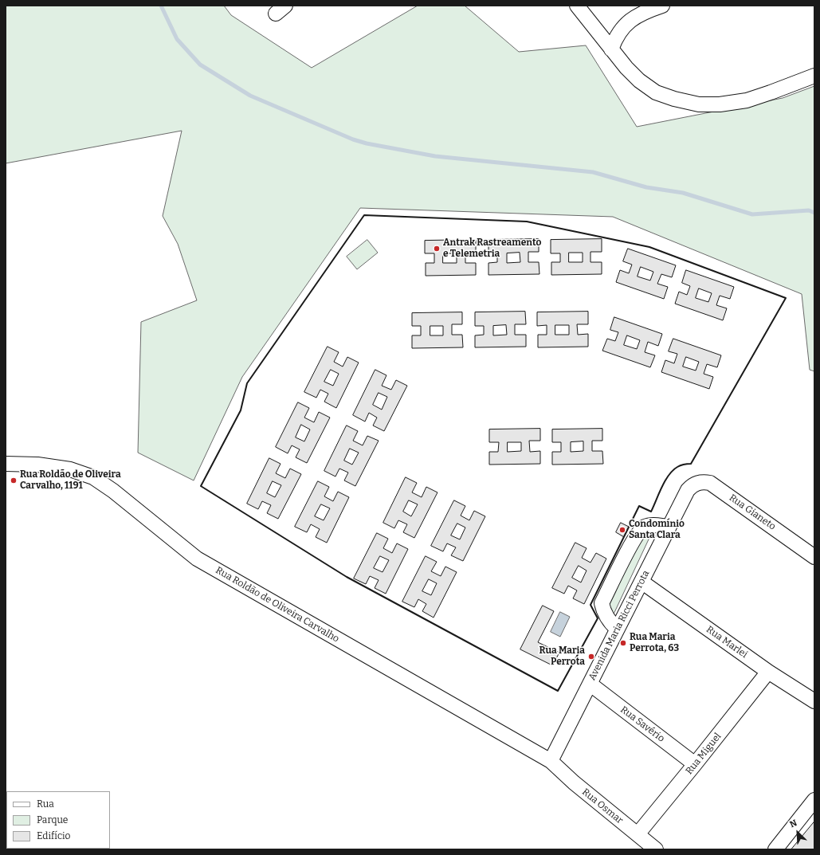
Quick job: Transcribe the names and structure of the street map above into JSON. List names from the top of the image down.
{
  "streets": {
    "street": [
      "Rua Gianeto",
      "Rua Roldão de Oliveira Carvalho",
      "Avenida Maria Ricci Perrota",
      "Rua Marlei",
      "Rua Savério",
      "Rua Miguel",
      "Rua Osmar"
    ]
  },
  "crossings": [
    ["Rua Gianeto", "Avenida Maria Ricci Perrota"],
    ["Rua Roldão de Oliveira Carvalho", "Avenida Maria Ricci Perrota"],
    ["Rua Roldão de Oliveira Carvalho", "Rua Osmar"],
    ["Avenida Maria Ricci Perrota", "Rua Marlei"],
    ["Avenida Maria Ricci Perrota", "Rua Savério"],
    ["Avenida Maria Ricci Perrota", "Rua Osmar"],
    ["Rua Marlei", "Rua Miguel"],
    ["Rua Savério", "Rua Miguel"],
    ["Rua Miguel", "Rua Osmar"]
  ],
  "places": [
    "Antrak Rastreamento e Telemetria",
    "Rua Roldão de Oliveira Carvalho, 1191",
    "Condomínio Santa Clara",
    "Rua Maria Perrota, 63",
    "Rua Maria Perrota"
  ],
  "legend": ["Rua", "Parque", "Edifício"],
  "north": "top left"
}
